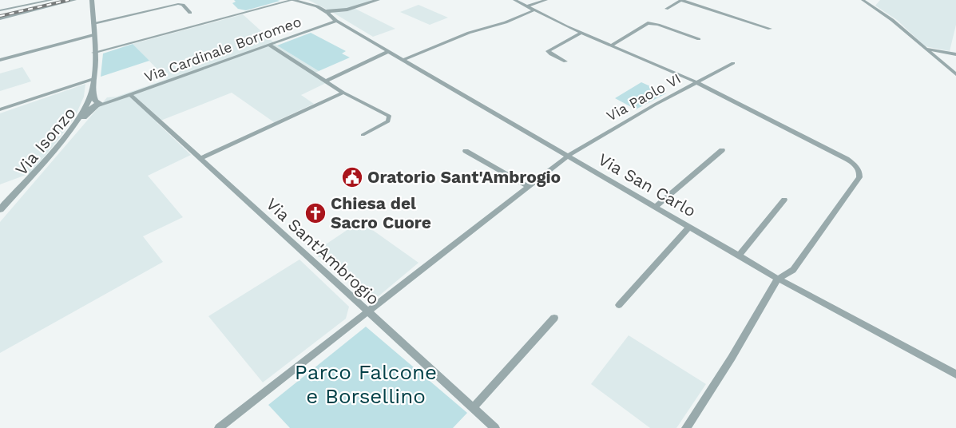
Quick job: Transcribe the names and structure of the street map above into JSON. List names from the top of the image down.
{
  "streets": {
    "street": [
      "Via Cardinale Borromeo",
      "Via Paolo VI",
      "Via Isonzo",
      "Via San Carlo",
      "Via Sant'Ambrogio"
    ]
  },
  "crossings": [
    ["Via Cardinale Borromeo", "Via Isonzo"],
    ["Via Cardinale Borromeo", "Via San Carlo"],
    ["Via Cardinale Borromeo", "Via Sant'Ambrogio"],
    ["Via Paolo VI", "Via San Carlo"]
  ],
  "parks": ["Parco Falcone e Borsellino"],
  "places": {
    "public building": ["Oratorio Sant'Ambrogio"],
    "church": ["Chiesa del Sacro Cuore"]
  }
}
